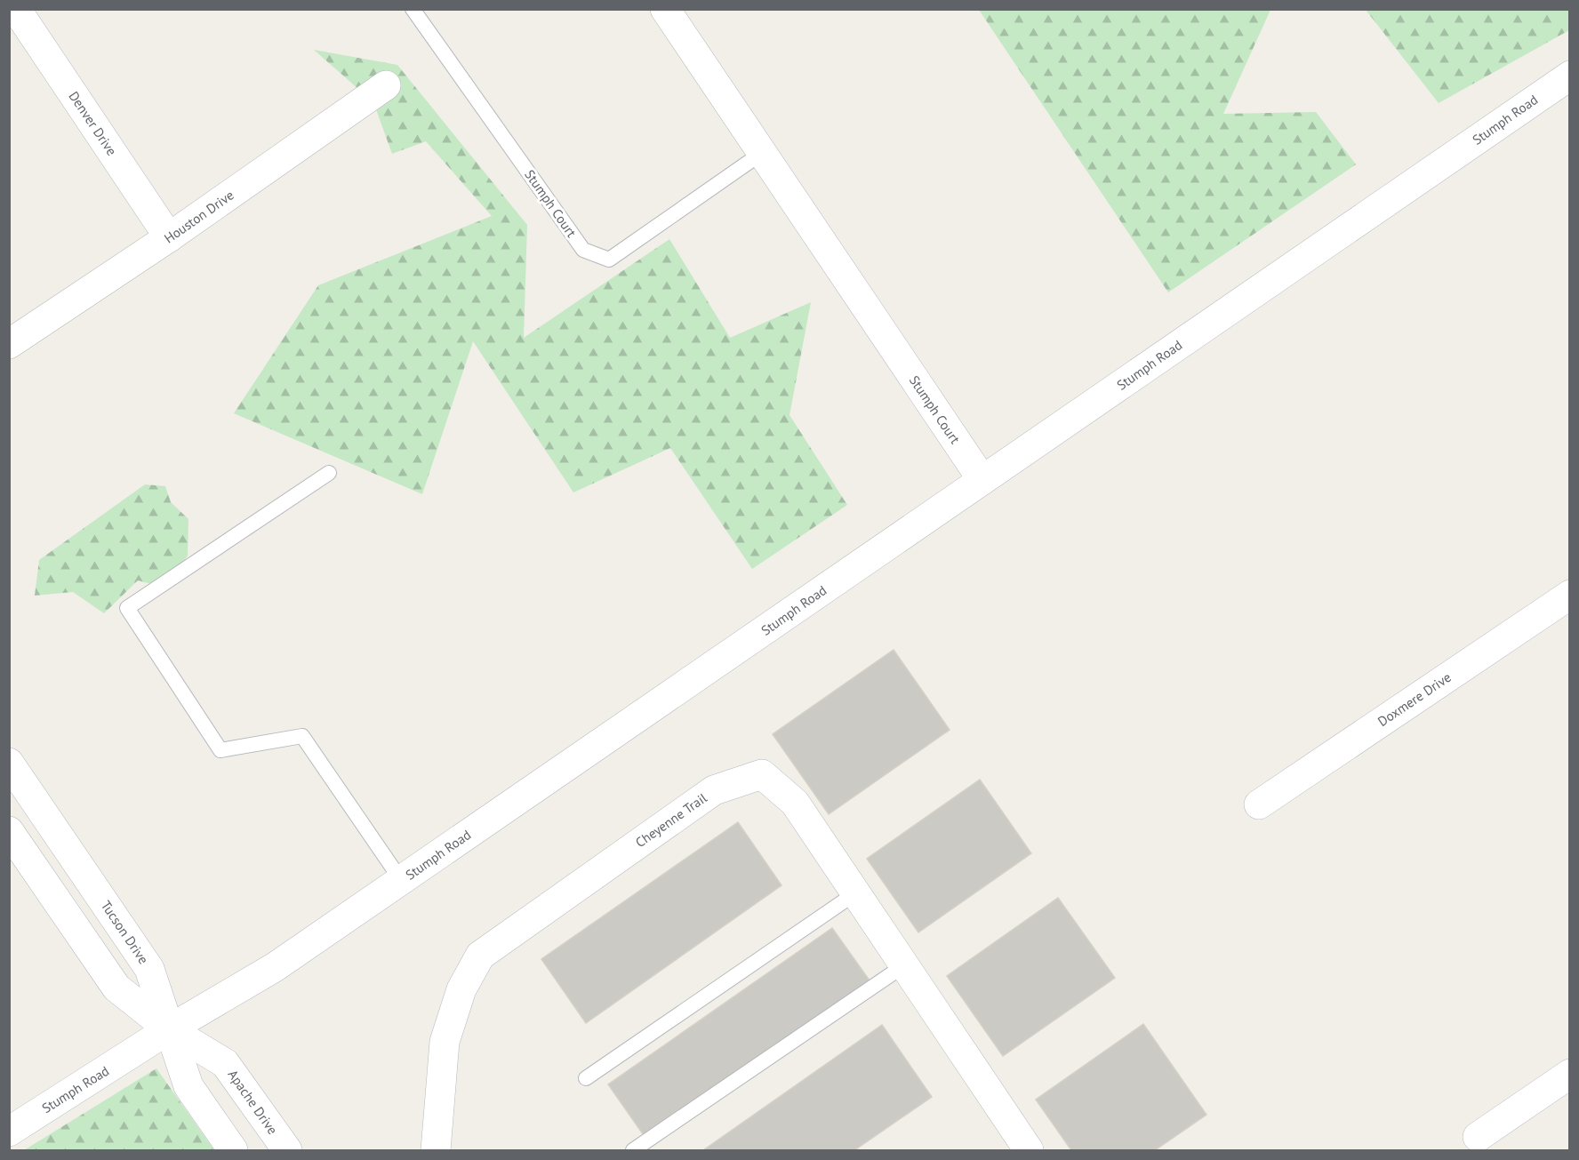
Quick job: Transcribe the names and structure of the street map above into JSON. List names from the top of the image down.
{
  "streets": {
    "street": [
      "Stumph Road",
      "Denver Drive",
      "Stumph Court",
      "Houston Drive",
      "Doxmere Drive",
      "Cheyenne Trail",
      "Tucson Drive",
      "Apache Drive"
    ]
  },
  "crossings": [
    ["Stumph Road", "Stumph Court"],
    ["Stumph Road", "Tucson Drive"],
    ["Stumph Road", "Apache Drive"],
    ["Denver Drive", "Houston Drive"],
    ["Tucson Drive", "Apache Drive"]
  ]
}
